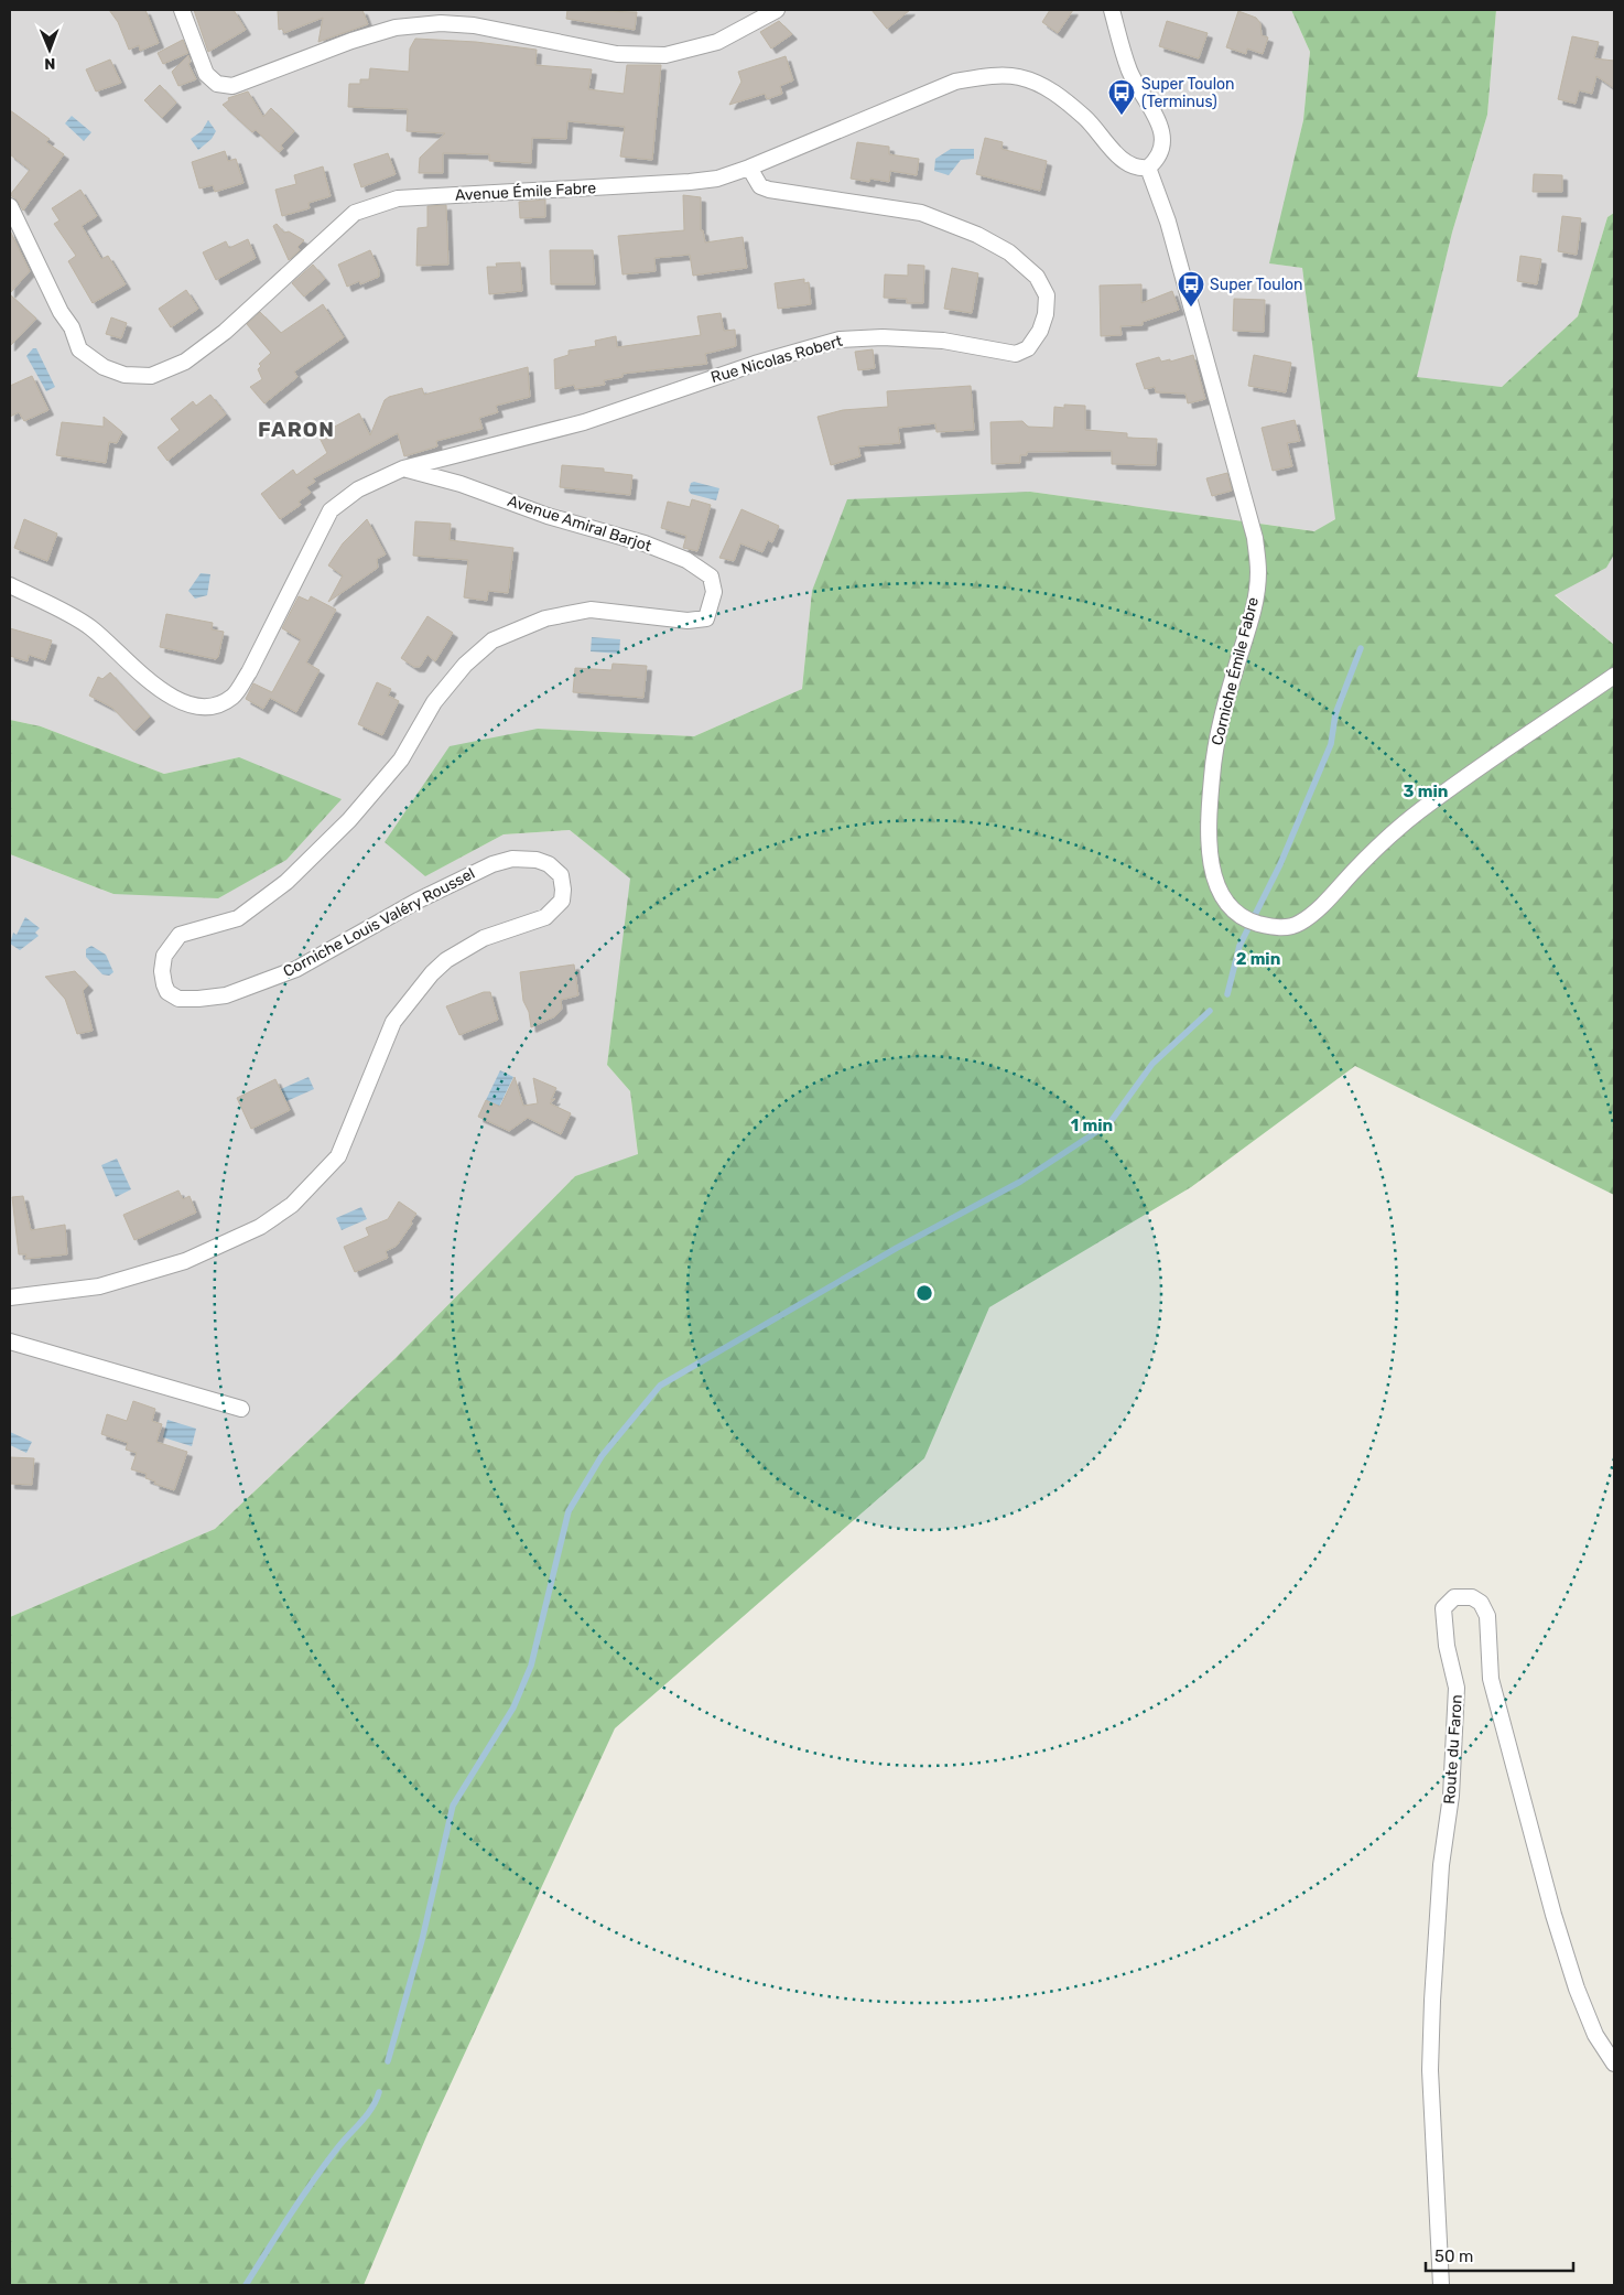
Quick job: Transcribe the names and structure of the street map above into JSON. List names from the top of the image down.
{
  "streets": {
    "street": [
      "Avenue Émile Fabre",
      "Rue Nicolas Robert",
      "Avenue Amiral Barjot",
      "Corniche Émile Fabre",
      "Corniche Louis Valéry Roussel",
      "Route du Faron"
    ]
  },
  "crossings": [
    ["Avenue Émile Fabre", "Rue Nicolas Robert"],
    ["Avenue Émile Fabre", "Corniche Émile Fabre"],
    ["Rue Nicolas Robert", "Avenue Amiral Barjot"],
    ["Avenue Amiral Barjot", "Corniche Louis Valéry Roussel"]
  ],
  "districts": ["FARON"],
  "places": {
    "bus stop": ["Super Toulon (Terminus)", "Super Toulon"]
  },
  "scale_bar": "50 m",
  "north": "bottom",
  "rings": ["3 min", "2 min", "1 min"]
}
